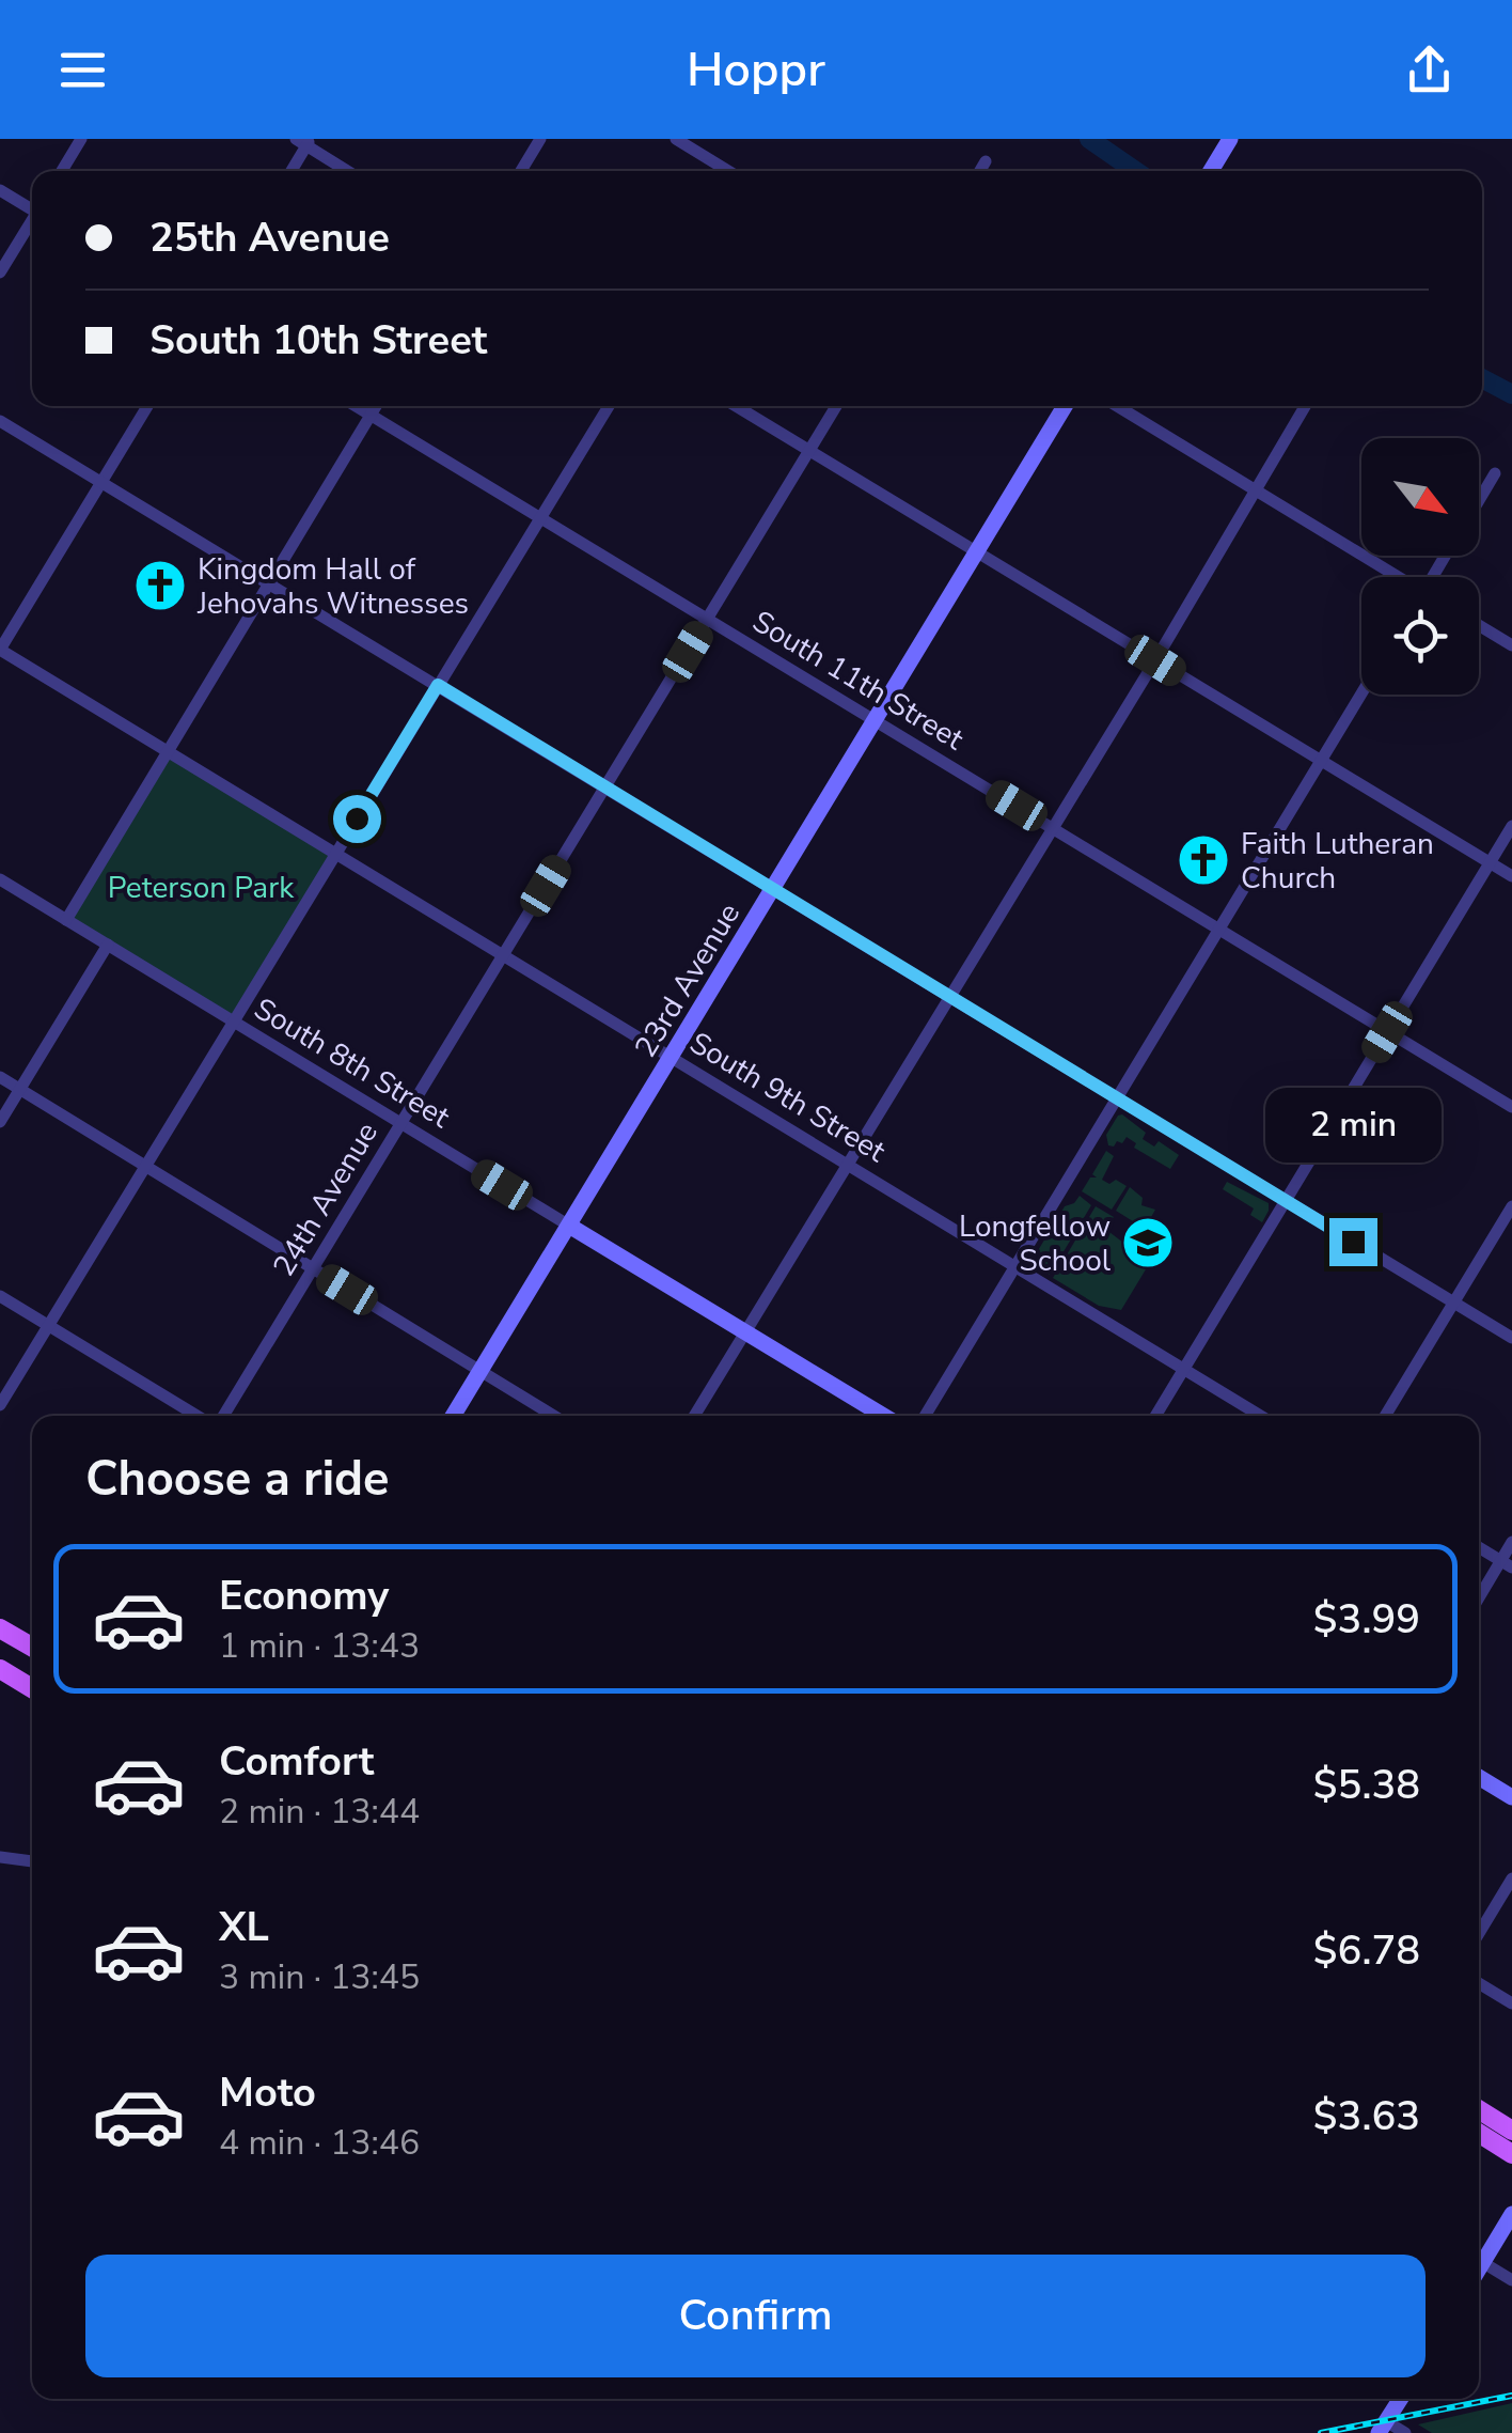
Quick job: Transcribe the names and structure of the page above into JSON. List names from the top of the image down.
{
  "streets": {
    "main road": ["23rd Avenue", "South 8th Street"],
    "street": ["South 11th Street", "South 9th Street", "24th Avenue"]
  },
  "crossings": [
    ["South 11th Street", "23rd Avenue"],
    ["South 11th Street", "24th Avenue"],
    ["23rd Avenue", "South 8th Street"],
    ["23rd Avenue", "South 9th Street"],
    ["South 8th Street", "24th Avenue"],
    ["South 9th Street", "24th Avenue"]
  ],
  "parks": ["Peterson Park"],
  "places": {
    "church": ["Kingdom Hall of Jehovahs Witnesses", "Faith Lutheran Church"],
    "school or university": ["Longfellow School"]
  },
  "north": "bottom right",
  "page": {
    "header": "Hoppr",
    "banner": ["25th Avenue", "South 10th Street"],
    "bubble": "2 min",
    "heading": "Choose a ride",
    "list": [
      {
        "name": "Economy",
        "note": "1 min · 13:43",
        "value": "$3.99"
      },
      {
        "name": "Comfort",
        "note": "2 min · 13:44",
        "value": "$5.38"
      },
      {
        "name": "XL",
        "note": "3 min · 13:45",
        "value": "$6.78"
      },
      {
        "name": "Moto",
        "note": "4 min · 13:46",
        "value": "$3.63"
      }
    ],
    "buttons": "Confirm"
  }
}
